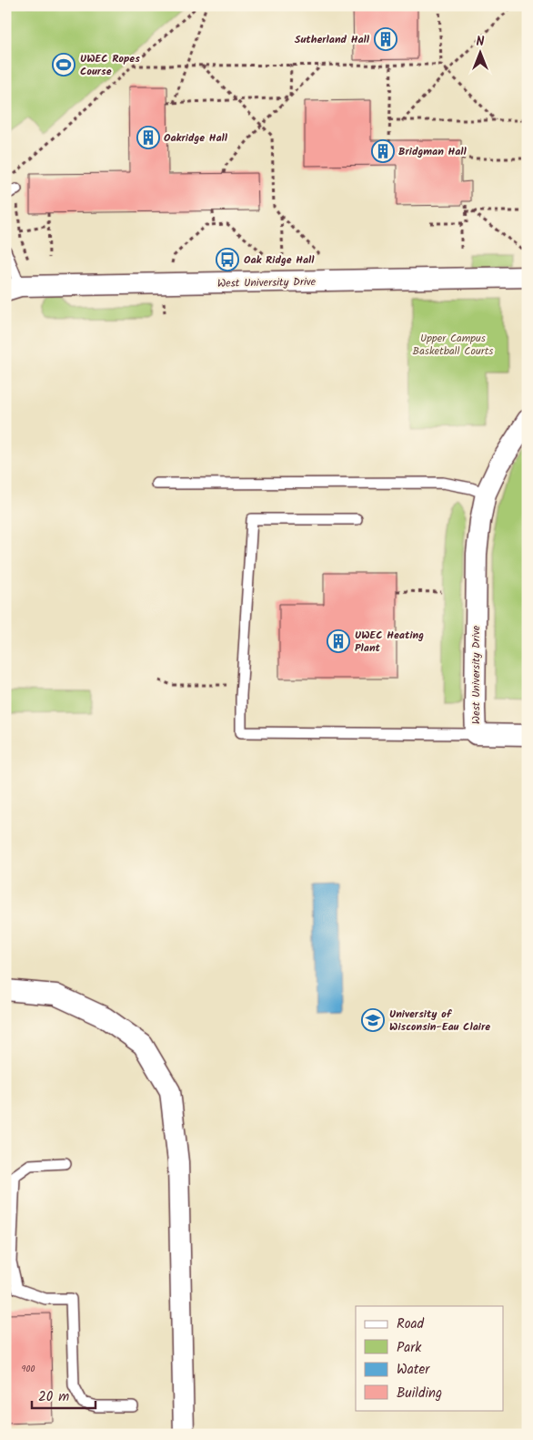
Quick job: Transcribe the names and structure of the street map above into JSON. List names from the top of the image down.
{
  "streets": {
    "street": ["West University Drive"]
  },
  "parks": ["Upper Campus Basketball Courts"],
  "places": {
    "building": [
      "Sutherland Hall",
      "Oakridge Hall",
      "Bridgman Hall",
      "UWEC Heating Plant"
    ],
    "sports": ["UWEC Ropes Course"],
    "bus stop": ["Oak Ridge Hall"],
    "school or university": ["University of Wisconsin-Eau Claire"]
  },
  "house_numbers": ["900"],
  "legend": [
    "Road",
    "Park",
    "Water",
    "Building"
  ],
  "scale_bar": "20 m",
  "north": "top"
}
